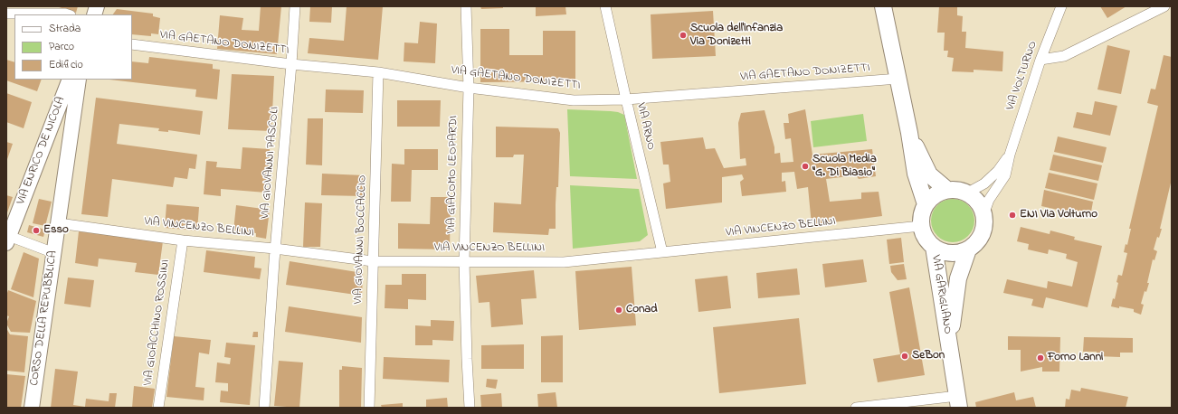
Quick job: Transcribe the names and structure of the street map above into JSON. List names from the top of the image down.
{
  "streets": {
    "main road": ["VIA ENRICO DE NICOLA", "VIA GARIGLIANO", "CORSO DELLA REPUBBLICA"],
    "street": [
      "VIA GAETANO DONIZETTI",
      "VIA VOLTURNO",
      "VIA ARNO",
      "VIA GIOVANNI PASCOLI",
      "VIA GIACOMO LEOPARDI",
      "VIA VINCENZO BELLINI",
      "VIA GIOVANNI BOCCACCIO",
      "VIA GIOACCHINO ROSSINI"
    ]
  },
  "crossings": [
    ["VIA GAETANO DONIZETTI", "VIA ARNO"],
    ["VIA GAETANO DONIZETTI", "VIA GIOVANNI PASCOLI"],
    ["VIA GAETANO DONIZETTI", "VIA GIACOMO LEOPARDI"],
    ["VIA GAETANO DONIZETTI", "VIA GIOVANNI BOCCACCIO"],
    ["VIA VOLTURNO", "VIA VINCENZO BELLINI"],
    ["VIA VOLTURNO", "VIA GARIGLIANO"],
    ["VIA ARNO", "VIA VINCENZO BELLINI"],
    ["VIA GIOVANNI PASCOLI", "VIA VINCENZO BELLINI"],
    ["VIA GIACOMO LEOPARDI", "VIA VINCENZO BELLINI"],
    ["VIA VINCENZO BELLINI", "VIA GIOVANNI BOCCACCIO"],
    ["VIA VINCENZO BELLINI", "VIA GARIGLIANO"],
    ["VIA VINCENZO BELLINI", "CORSO DELLA REPUBBLICA"],
    ["VIA VINCENZO BELLINI", "VIA GIOACCHINO ROSSINI"]
  ],
  "places": [
    "Scuola dell'infanzia Via Donizetti",
    "Scuola Media \"G. Di Biasio\"",
    "ENI Via Volturno",
    "Esso",
    "Conad",
    "SeBon",
    "Forno Lanni"
  ],
  "legend": ["Strada", "Parco", "Edificio"]
}
